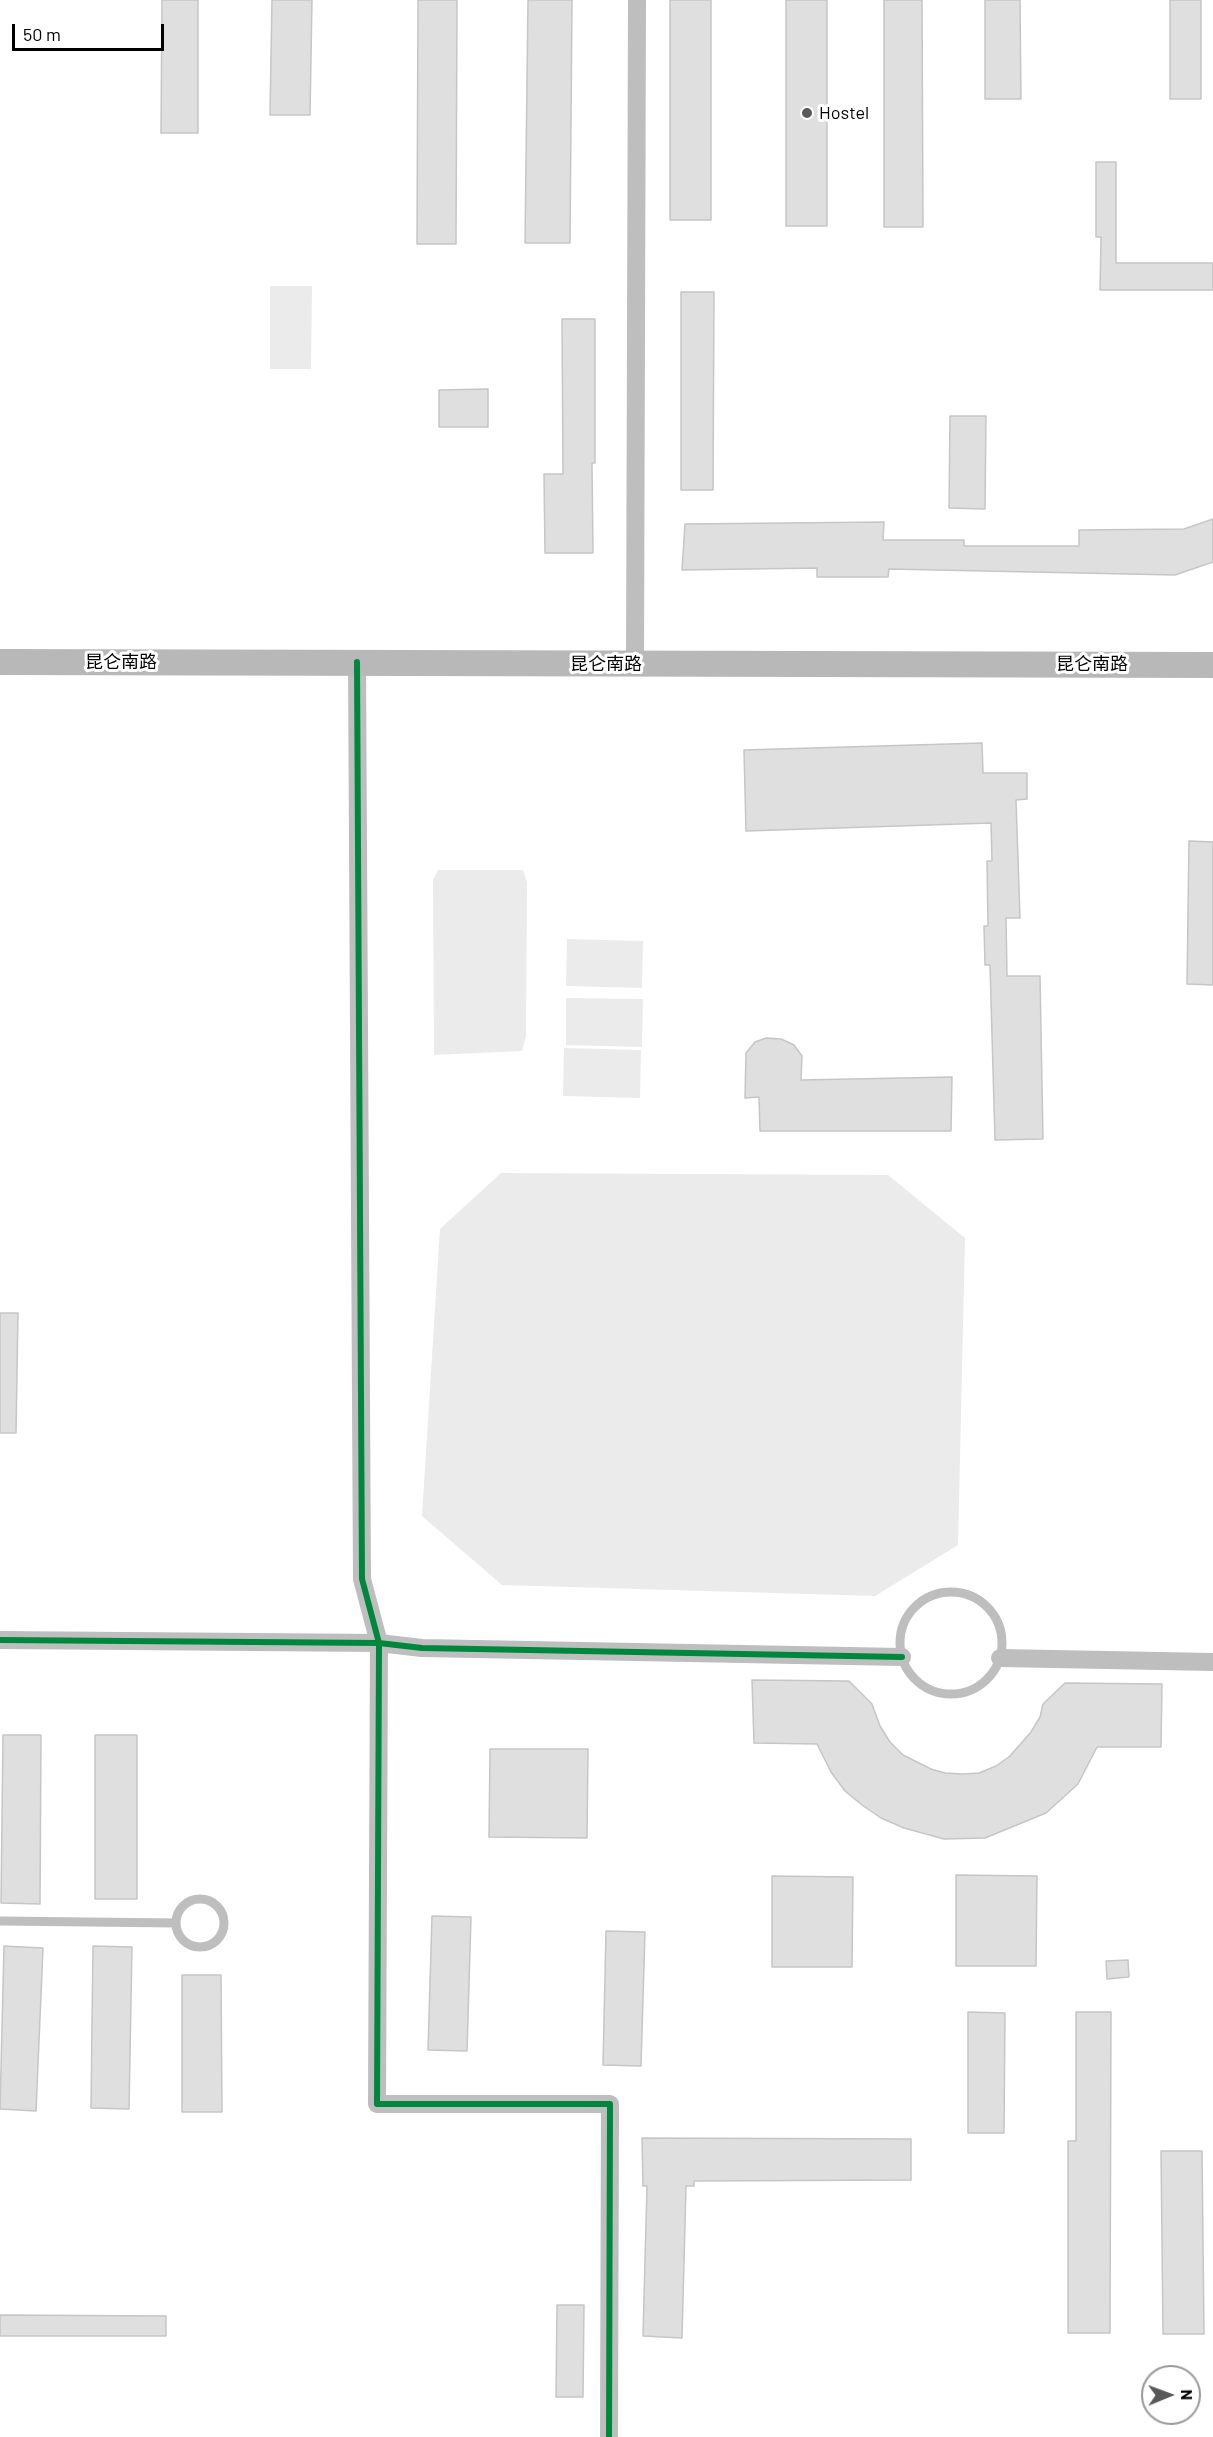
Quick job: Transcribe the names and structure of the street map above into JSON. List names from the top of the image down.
{
  "streets": {
    "main road": ["昆仑南路"]
  },
  "places": ["Hostel"],
  "scale_bar": "50 m",
  "north": "right"
}
